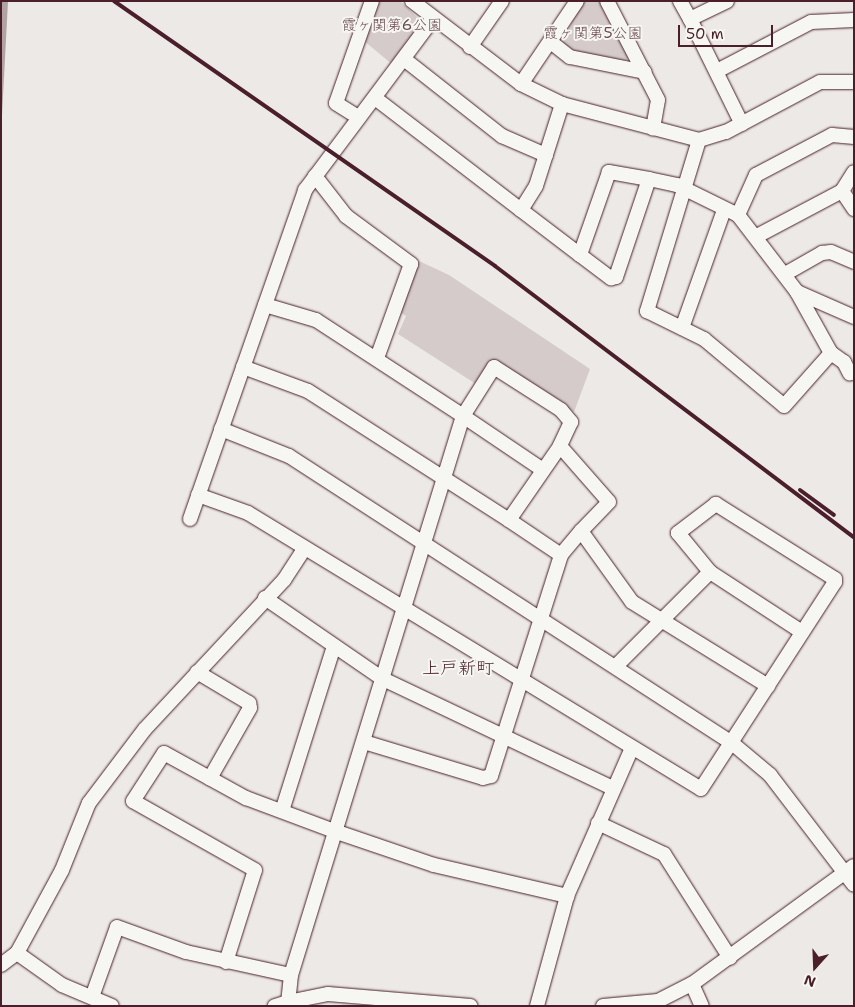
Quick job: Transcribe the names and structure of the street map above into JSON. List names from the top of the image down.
{
  "districts": ["上戸新町"],
  "parks": ["霞ヶ関第6公園", "霞ヶ関第5公園"],
  "scale_bar": "50 m",
  "north": "bottom"
}
